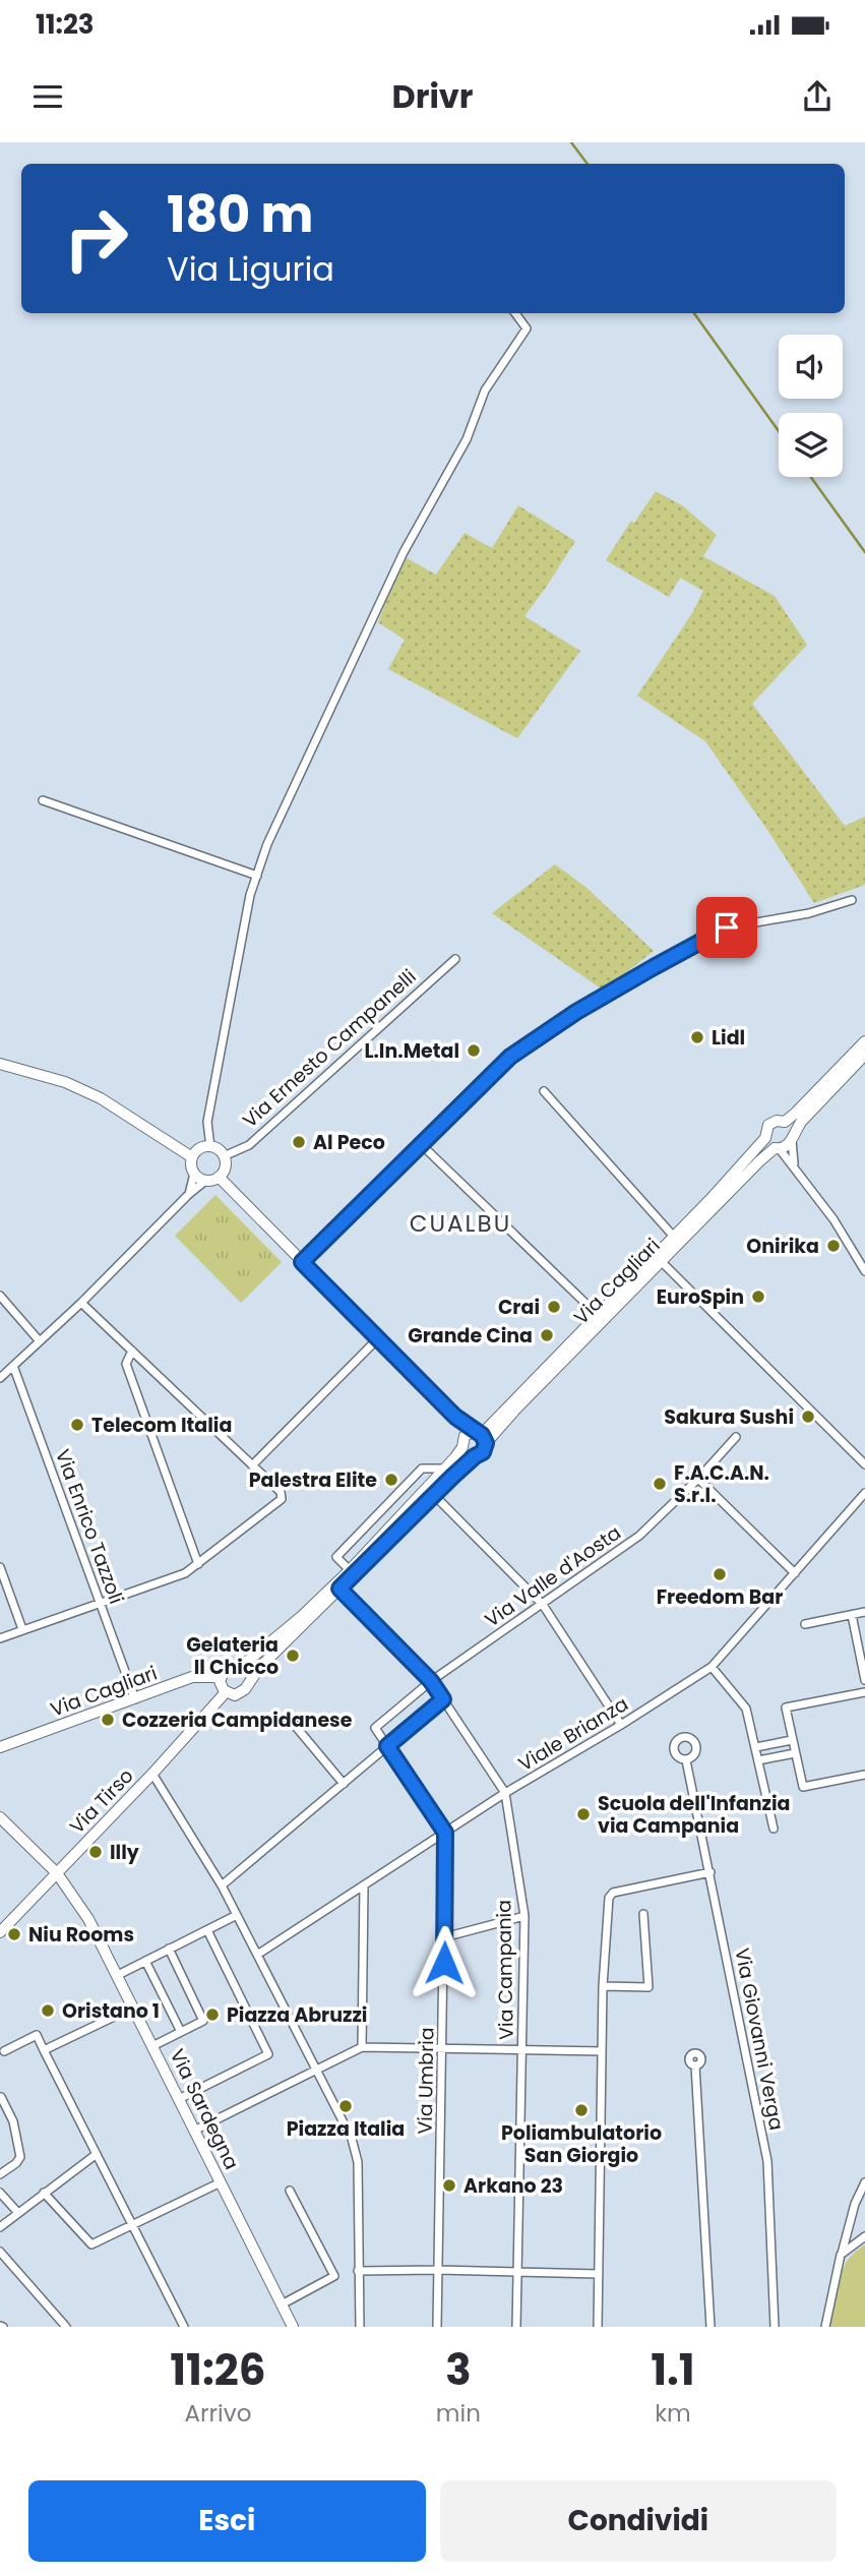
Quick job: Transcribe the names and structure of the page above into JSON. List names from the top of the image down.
{
  "streets": {
    "main road": ["Via Cagliari", "Via Tirso", "Via Sardegna"],
    "street": [
      "Via Ernesto Campanelli",
      "Via Enrico Tazzoli",
      "Via Valle d'Aosta",
      "Viale Brianza",
      "Via Campania",
      "Via Giovanni Verga",
      "Via Umbria"
    ]
  },
  "crossings": [
    ["Via Cagliari", "Via Enrico Tazzoli"],
    ["Via Cagliari", "Via Tirso"],
    ["Via Cagliari", "Via Campania"],
    ["Via Valle d'Aosta", "Via Campania"],
    ["Viale Brianza", "Via Campania"],
    ["Viale Brianza", "Via Umbria"],
    ["Via Tirso", "Via Sardegna"]
  ],
  "districts": ["CUALBU"],
  "places": [
    "Lidl",
    "L.In.Metal",
    "Al Peco",
    "Onirika",
    "EuroSpin",
    "Crai",
    "Grande Cina",
    "Sakura Sushi",
    "Telecom Italia",
    "Palestra Elite",
    "F.A.C.A.N. S.r.l.",
    "Freedom Bar",
    "Gelateria Il Chicco",
    "Cozzeria Campidanese",
    "Scuola dell'Infanzia via Campania",
    "Illy",
    "Niu Rooms",
    "Oristano 1",
    "Piazza Abruzzi",
    "Piazza Italia",
    "Poliambulatorio San Giorgio",
    "Arkano 23"
  ],
  "page": {
    "status": "11:23",
    "header": "Drivr",
    "turn": ["180 m", "Via Liguria"],
    "eta": [
      "11:26",
      "Arrivo",
      "3",
      "min",
      "1.1",
      "km"
    ],
    "buttons": ["Esci", "Condividi"]
  }
}
